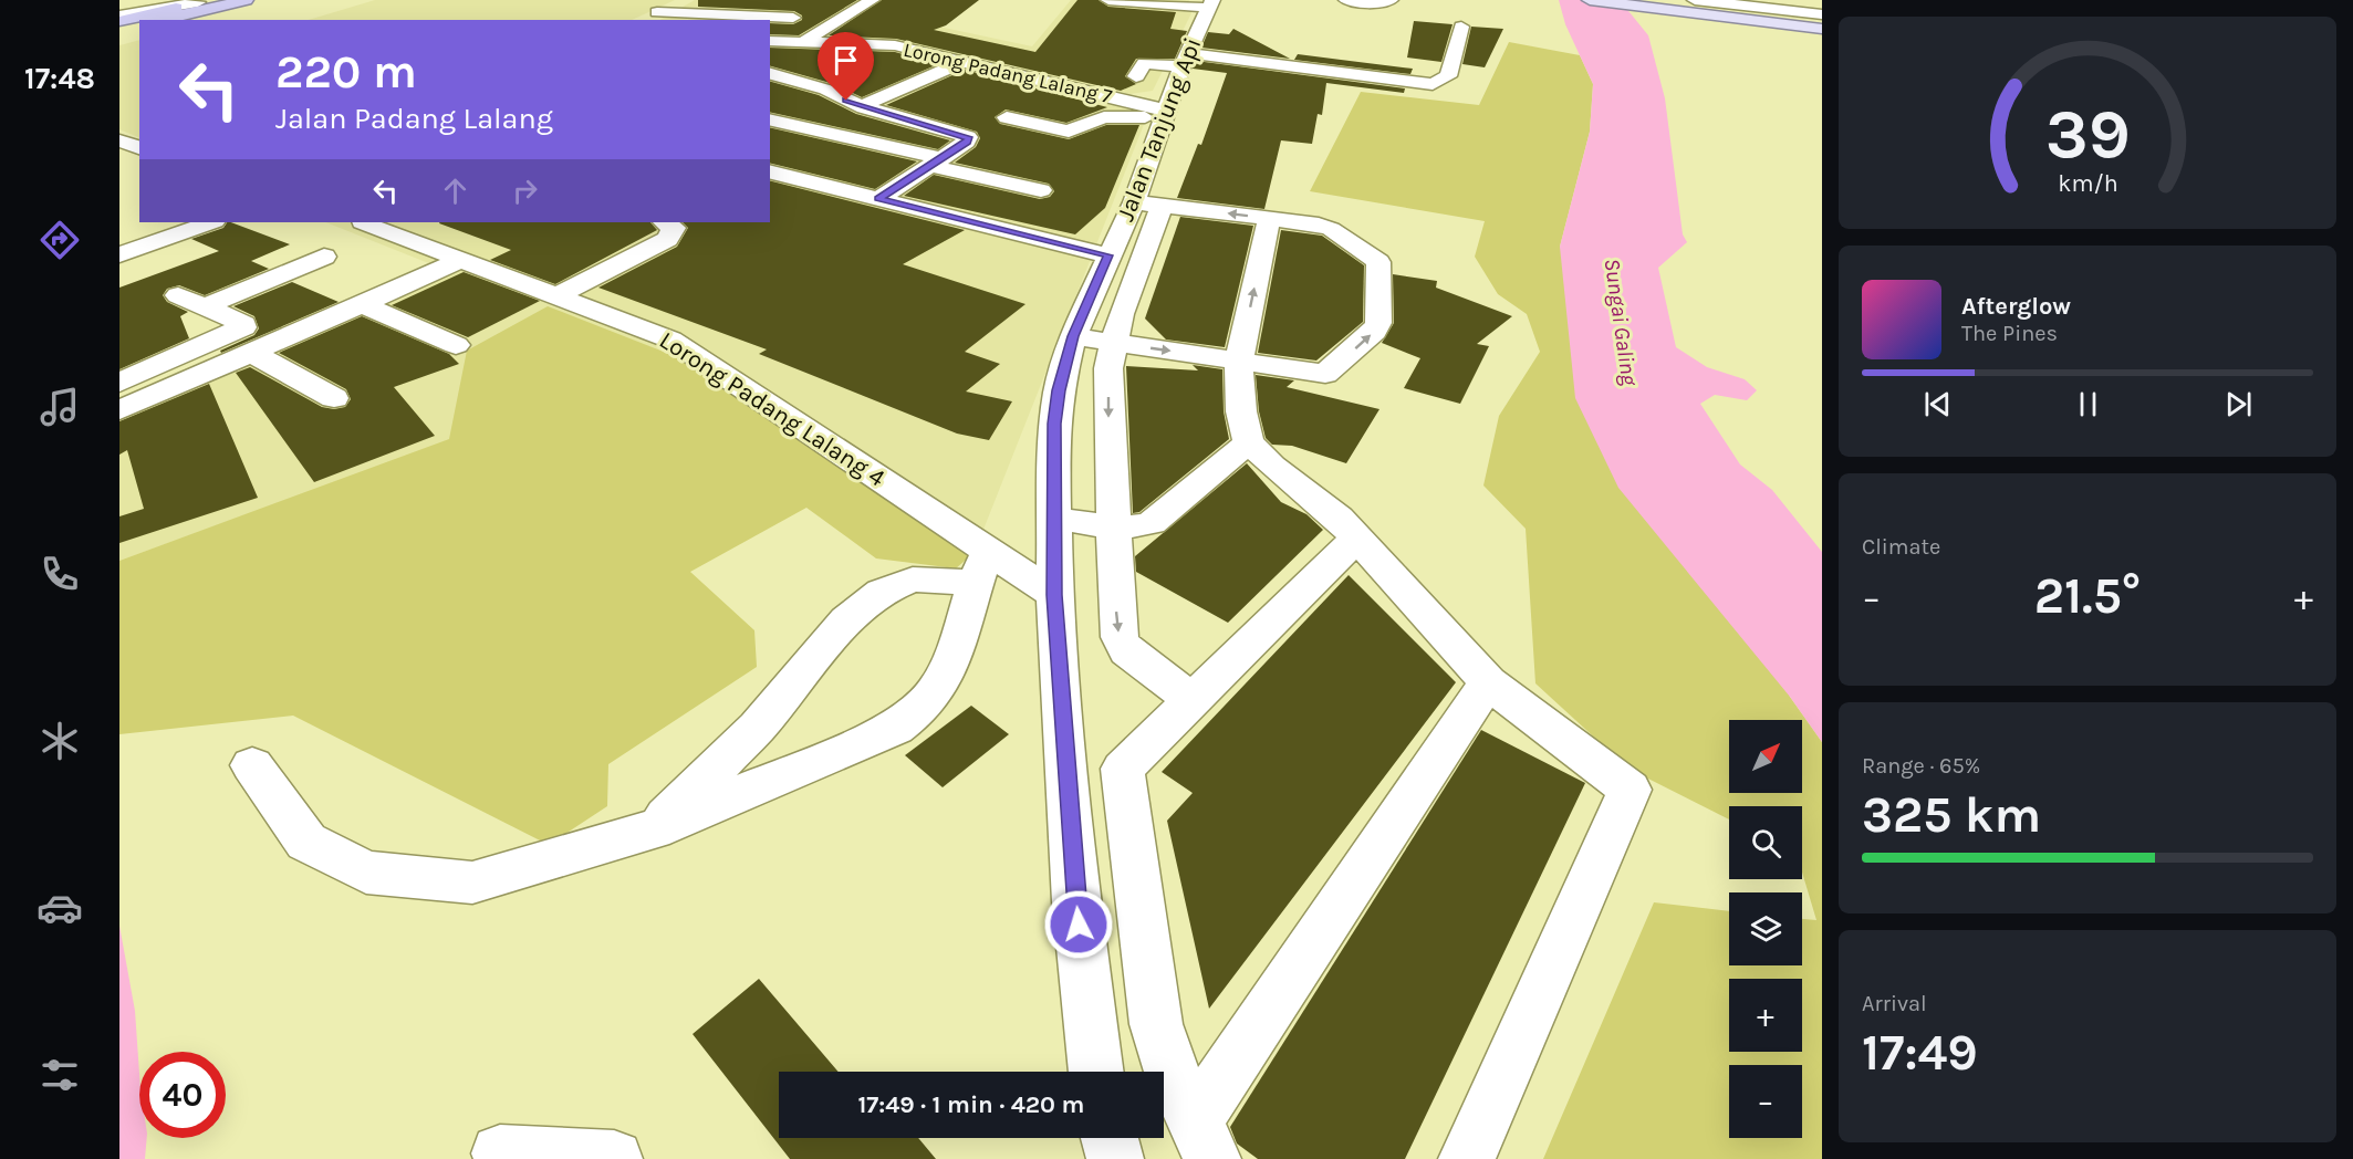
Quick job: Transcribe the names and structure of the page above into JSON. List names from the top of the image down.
{
  "streets": {
    "street": ["Lorong Padang Lalang 7", "Jalan Tanjung Api", "Lorong Padang Lalang 4"]
  },
  "crossings": [
    ["Lorong Padang Lalang 7", "Jalan Tanjung Api"],
    ["Jalan Tanjung Api", "Lorong Padang Lalang 4"]
  ],
  "water": ["Sungai Galing"],
  "north": "top right",
  "page": {
    "tabs": "17:48",
    "turn": ["220 m", "Jalan Padang Lalang"],
    "song": ["Afterglow", "The Pines"],
    "tile": [
      "Climate",
      ["Range · 65%", "325 km"],
      ["Arrival", "17:49"]
    ],
    "heat": ["−", "21.5°", "+"],
    "map_buttons": ["+", "−"],
    "limit": "40",
    "trip": "17:49 · 1 min · 420 m",
    "gauge": ["39", "km/h"]
  }
}
